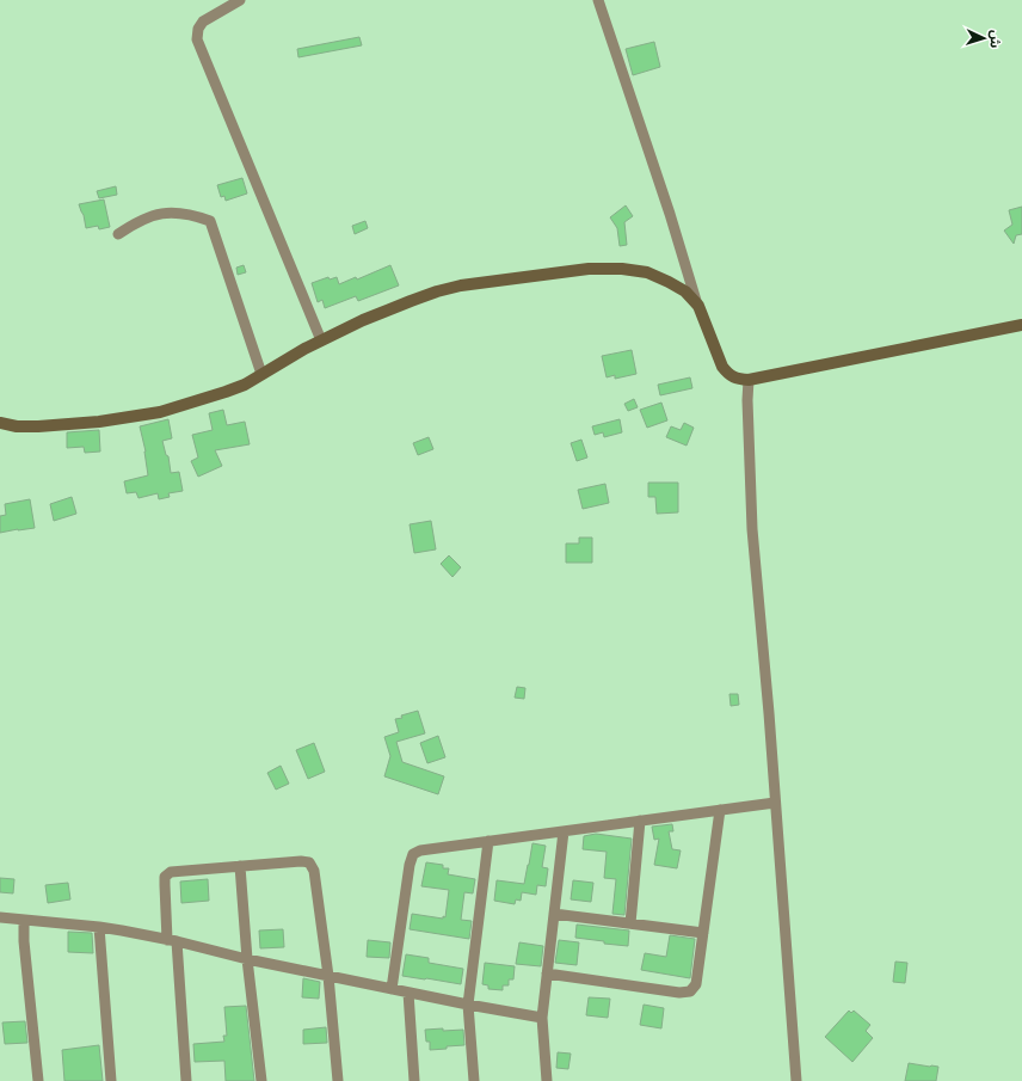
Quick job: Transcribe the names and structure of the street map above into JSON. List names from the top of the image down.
{
  "north": "right"
}
